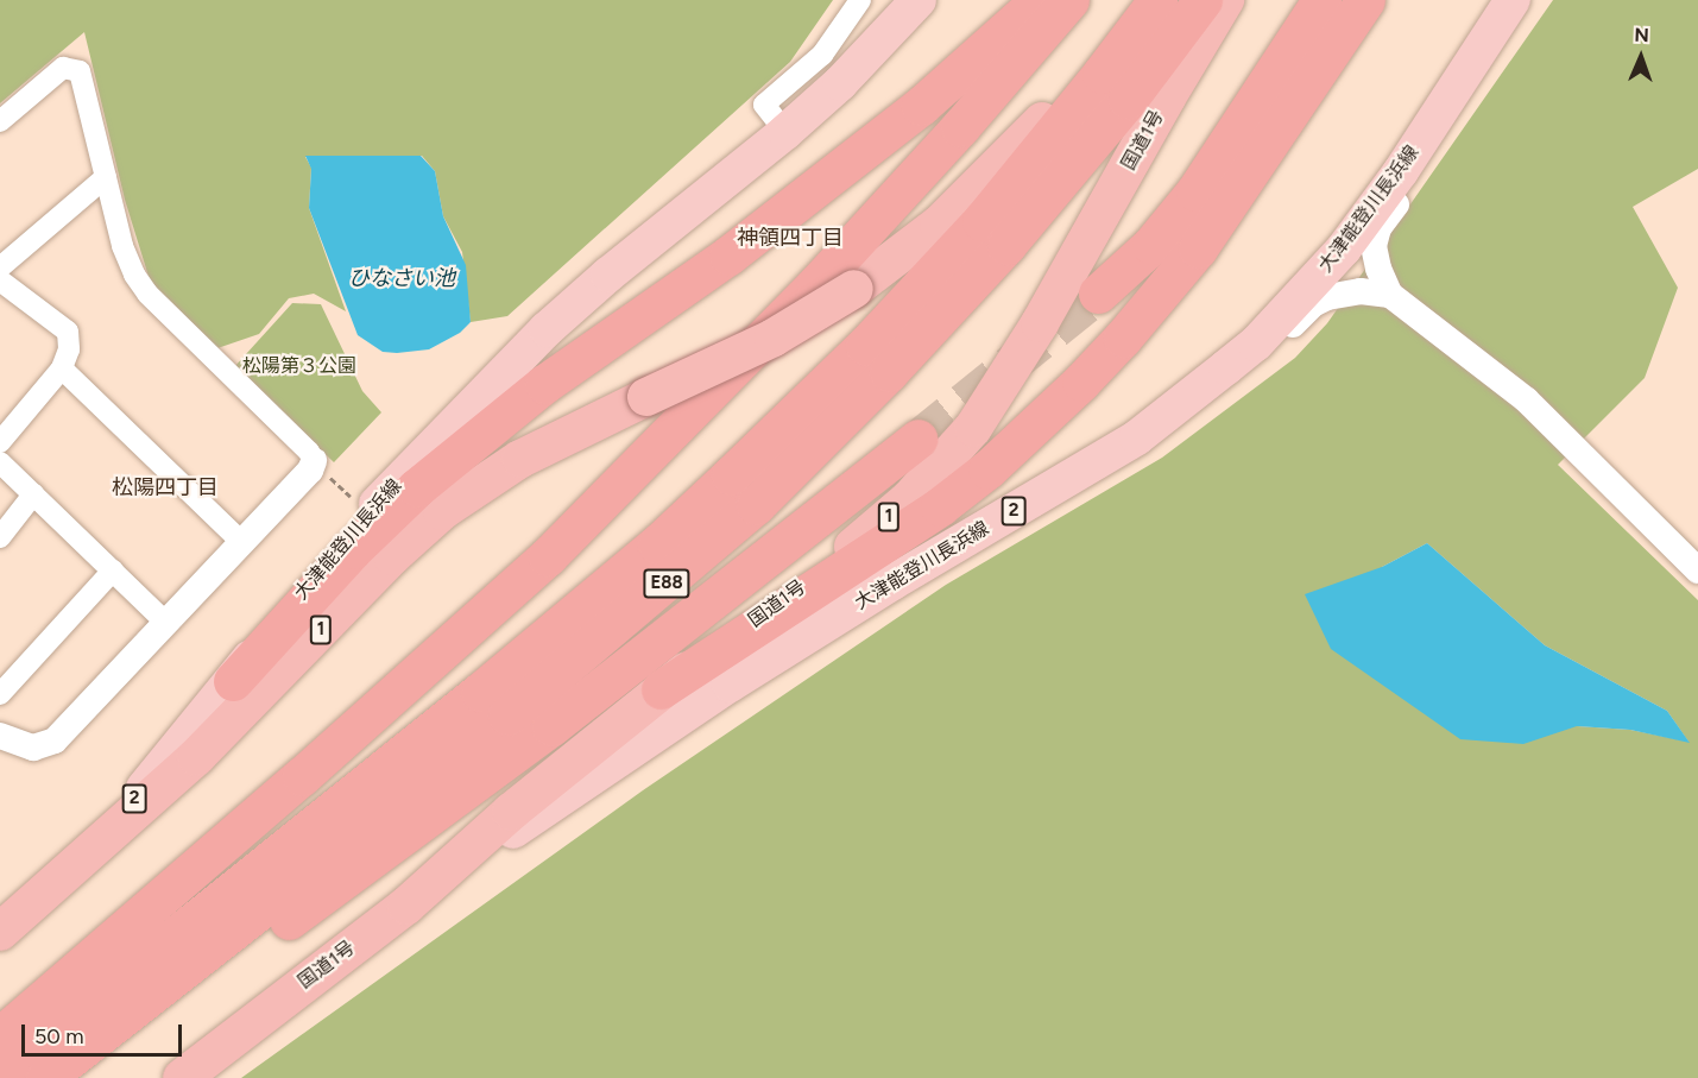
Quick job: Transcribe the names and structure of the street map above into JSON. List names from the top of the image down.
{
  "streets": {
    "highway": ["国道1号", "1", "E88"],
    "main road": ["大津能登川長浜線", "2"]
  },
  "crossings": [
    ["国道1号", "大津能登川長浜線"],
    ["大津能登川長浜線", "1"]
  ],
  "districts": ["神領四丁目", "松陽四丁目"],
  "water": ["ひなさい池"],
  "parks": ["松陽第３公園"],
  "scale_bar": "50 m",
  "north": "top"
}
